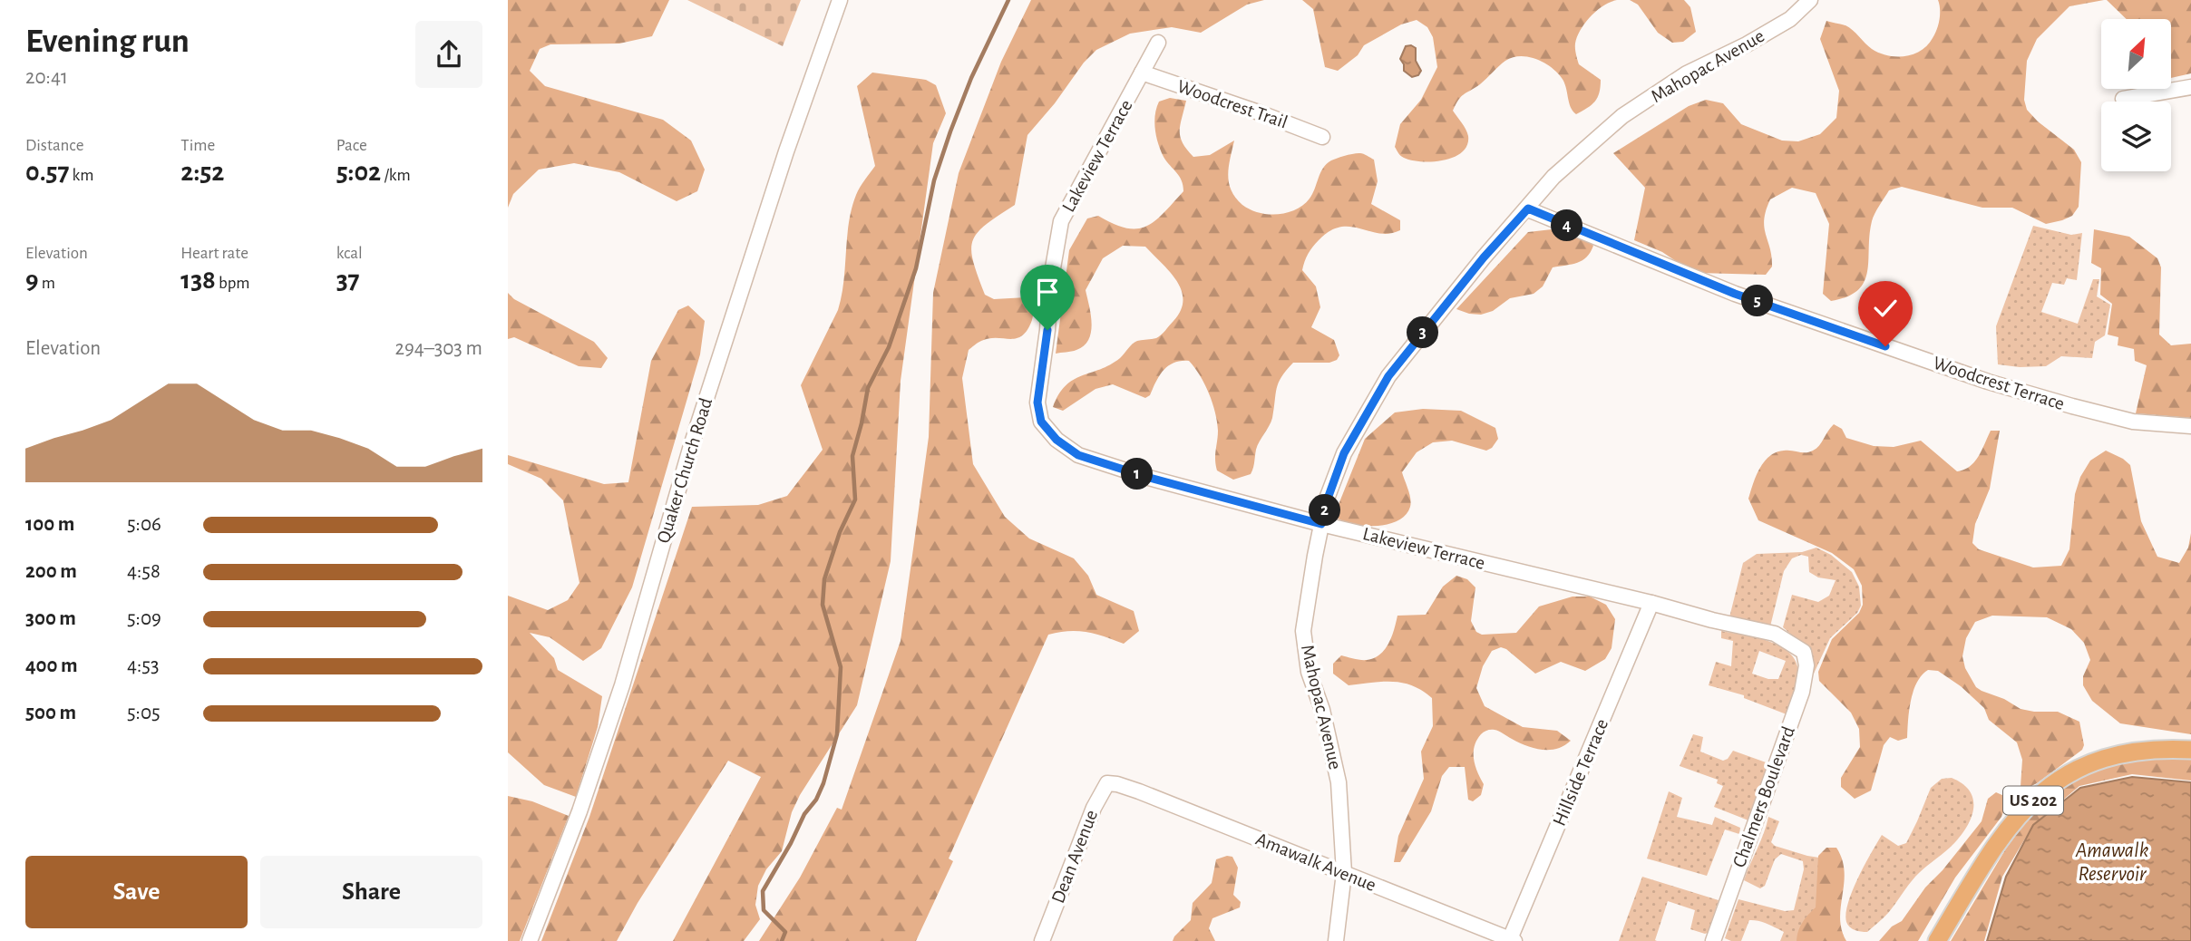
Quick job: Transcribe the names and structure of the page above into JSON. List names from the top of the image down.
{
  "streets": {
    "main road": ["US 202"],
    "street": [
      "Mahopac Avenue",
      "Woodcrest Trail",
      "Lakeview Terrace",
      "Woodcrest Terrace",
      "Quaker Church Road",
      "Hillside Terrace",
      "Chalmers Boulevard",
      "Dean Avenue",
      "Amawalk Avenue"
    ]
  },
  "crossings": [
    ["Mahopac Avenue", "Lakeview Terrace"],
    ["Mahopac Avenue", "Woodcrest Terrace"],
    ["Mahopac Avenue", "Amawalk Avenue"],
    ["Woodcrest Trail", "Lakeview Terrace"],
    ["Lakeview Terrace", "Hillside Terrace"],
    ["Lakeview Terrace", "Chalmers Boulevard"],
    ["Hillside Terrace", "Amawalk Avenue"],
    ["Dean Avenue", "Amawalk Avenue"]
  ],
  "water": ["Amawalk Reservoir"],
  "north": "top right",
  "page": {
    "heading": ["Evening run", "20:41"],
    "stats": [
      ["Distance", "0.57 km"],
      ["Time", "2:52"],
      ["Pace", "5:02 /km"],
      ["Elevation", "9 m"],
      ["Heart rate", "138 bpm"],
      ["kcal", "37"]
    ],
    "pins": [
      "4",
      "5",
      "3",
      "1",
      "2"
    ],
    "chart": ["Elevation", "294–303 m"],
    "list": [
      {
        "name": "100 m",
        "note": "5:06"
      },
      {
        "name": "200 m",
        "note": "4:58"
      },
      {
        "name": "300 m",
        "note": "5:09"
      },
      {
        "name": "400 m",
        "note": "4:53"
      },
      {
        "name": "500 m",
        "note": "5:05"
      }
    ],
    "buttons": ["Save", "Share"]
  }
}
